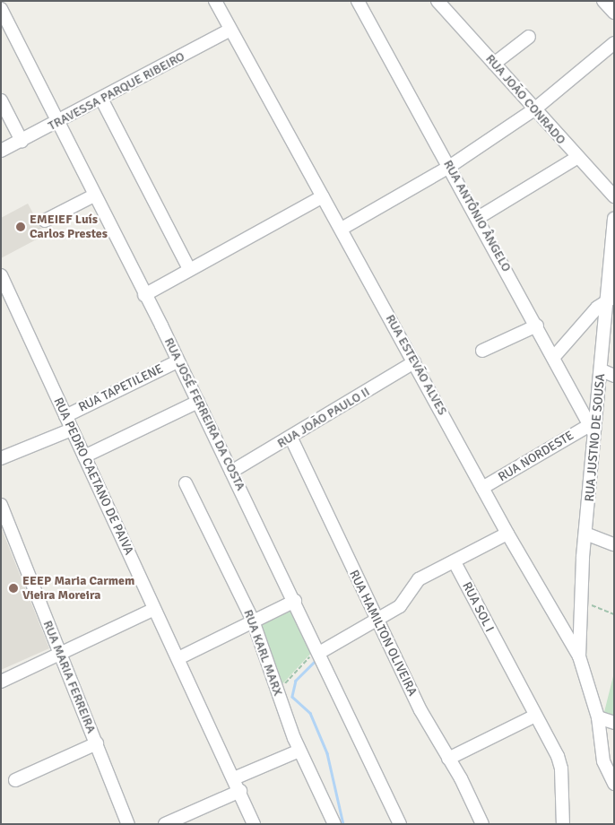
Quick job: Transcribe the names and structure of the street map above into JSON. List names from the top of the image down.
{
  "streets": {
    "street": [
      "TRAVESSA PARQUE RIBEIRO",
      "RUA JOÃO CONRADO",
      "RUA ANTÔNIO ÂNGELO",
      "RUA ESTEVÃO ALVES",
      "RUA TAPETILENE",
      "RUA JOSÉ FERREIRA DA COSTA",
      "RUA JOÃO PAULO II",
      "RUA JUSTNO DE SOUSA",
      "RUA NORDESTE",
      "RUA PEDRO CAETANO DE PAIVA",
      "RUA SOL I",
      "RUA HAMILTON OLIVEIRA",
      "RUA KARL MARX",
      "RUA MARIA FERREIRA"
    ]
  },
  "crossings": [
    ["TRAVESSA PARQUE RIBEIRO", "RUA ESTEVÃO ALVES"],
    ["TRAVESSA PARQUE RIBEIRO", "RUA JOSÉ FERREIRA DA COSTA"],
    ["RUA ANTÔNIO ÂNGELO", "RUA JUSTNO DE SOUSA"],
    ["RUA ANTÔNIO ÂNGELO", "RUA NORDESTE"],
    ["RUA ESTEVÃO ALVES", "RUA JOÃO PAULO II"],
    ["RUA ESTEVÃO ALVES", "RUA JUSTNO DE SOUSA"],
    ["RUA ESTEVÃO ALVES", "RUA NORDESTE"],
    ["RUA TAPETILENE", "RUA JOSÉ FERREIRA DA COSTA"],
    ["RUA TAPETILENE", "RUA PEDRO CAETANO DE PAIVA"],
    ["RUA JOSÉ FERREIRA DA COSTA", "RUA JOÃO PAULO II"],
    ["RUA JOÃO PAULO II", "RUA HAMILTON OLIVEIRA"],
    ["RUA JUSTNO DE SOUSA", "RUA NORDESTE"]
  ],
  "places": ["EMEIEF Luís Carlos Prestes", "EEEP Maria Carmem Vieira Moreira"]
}
